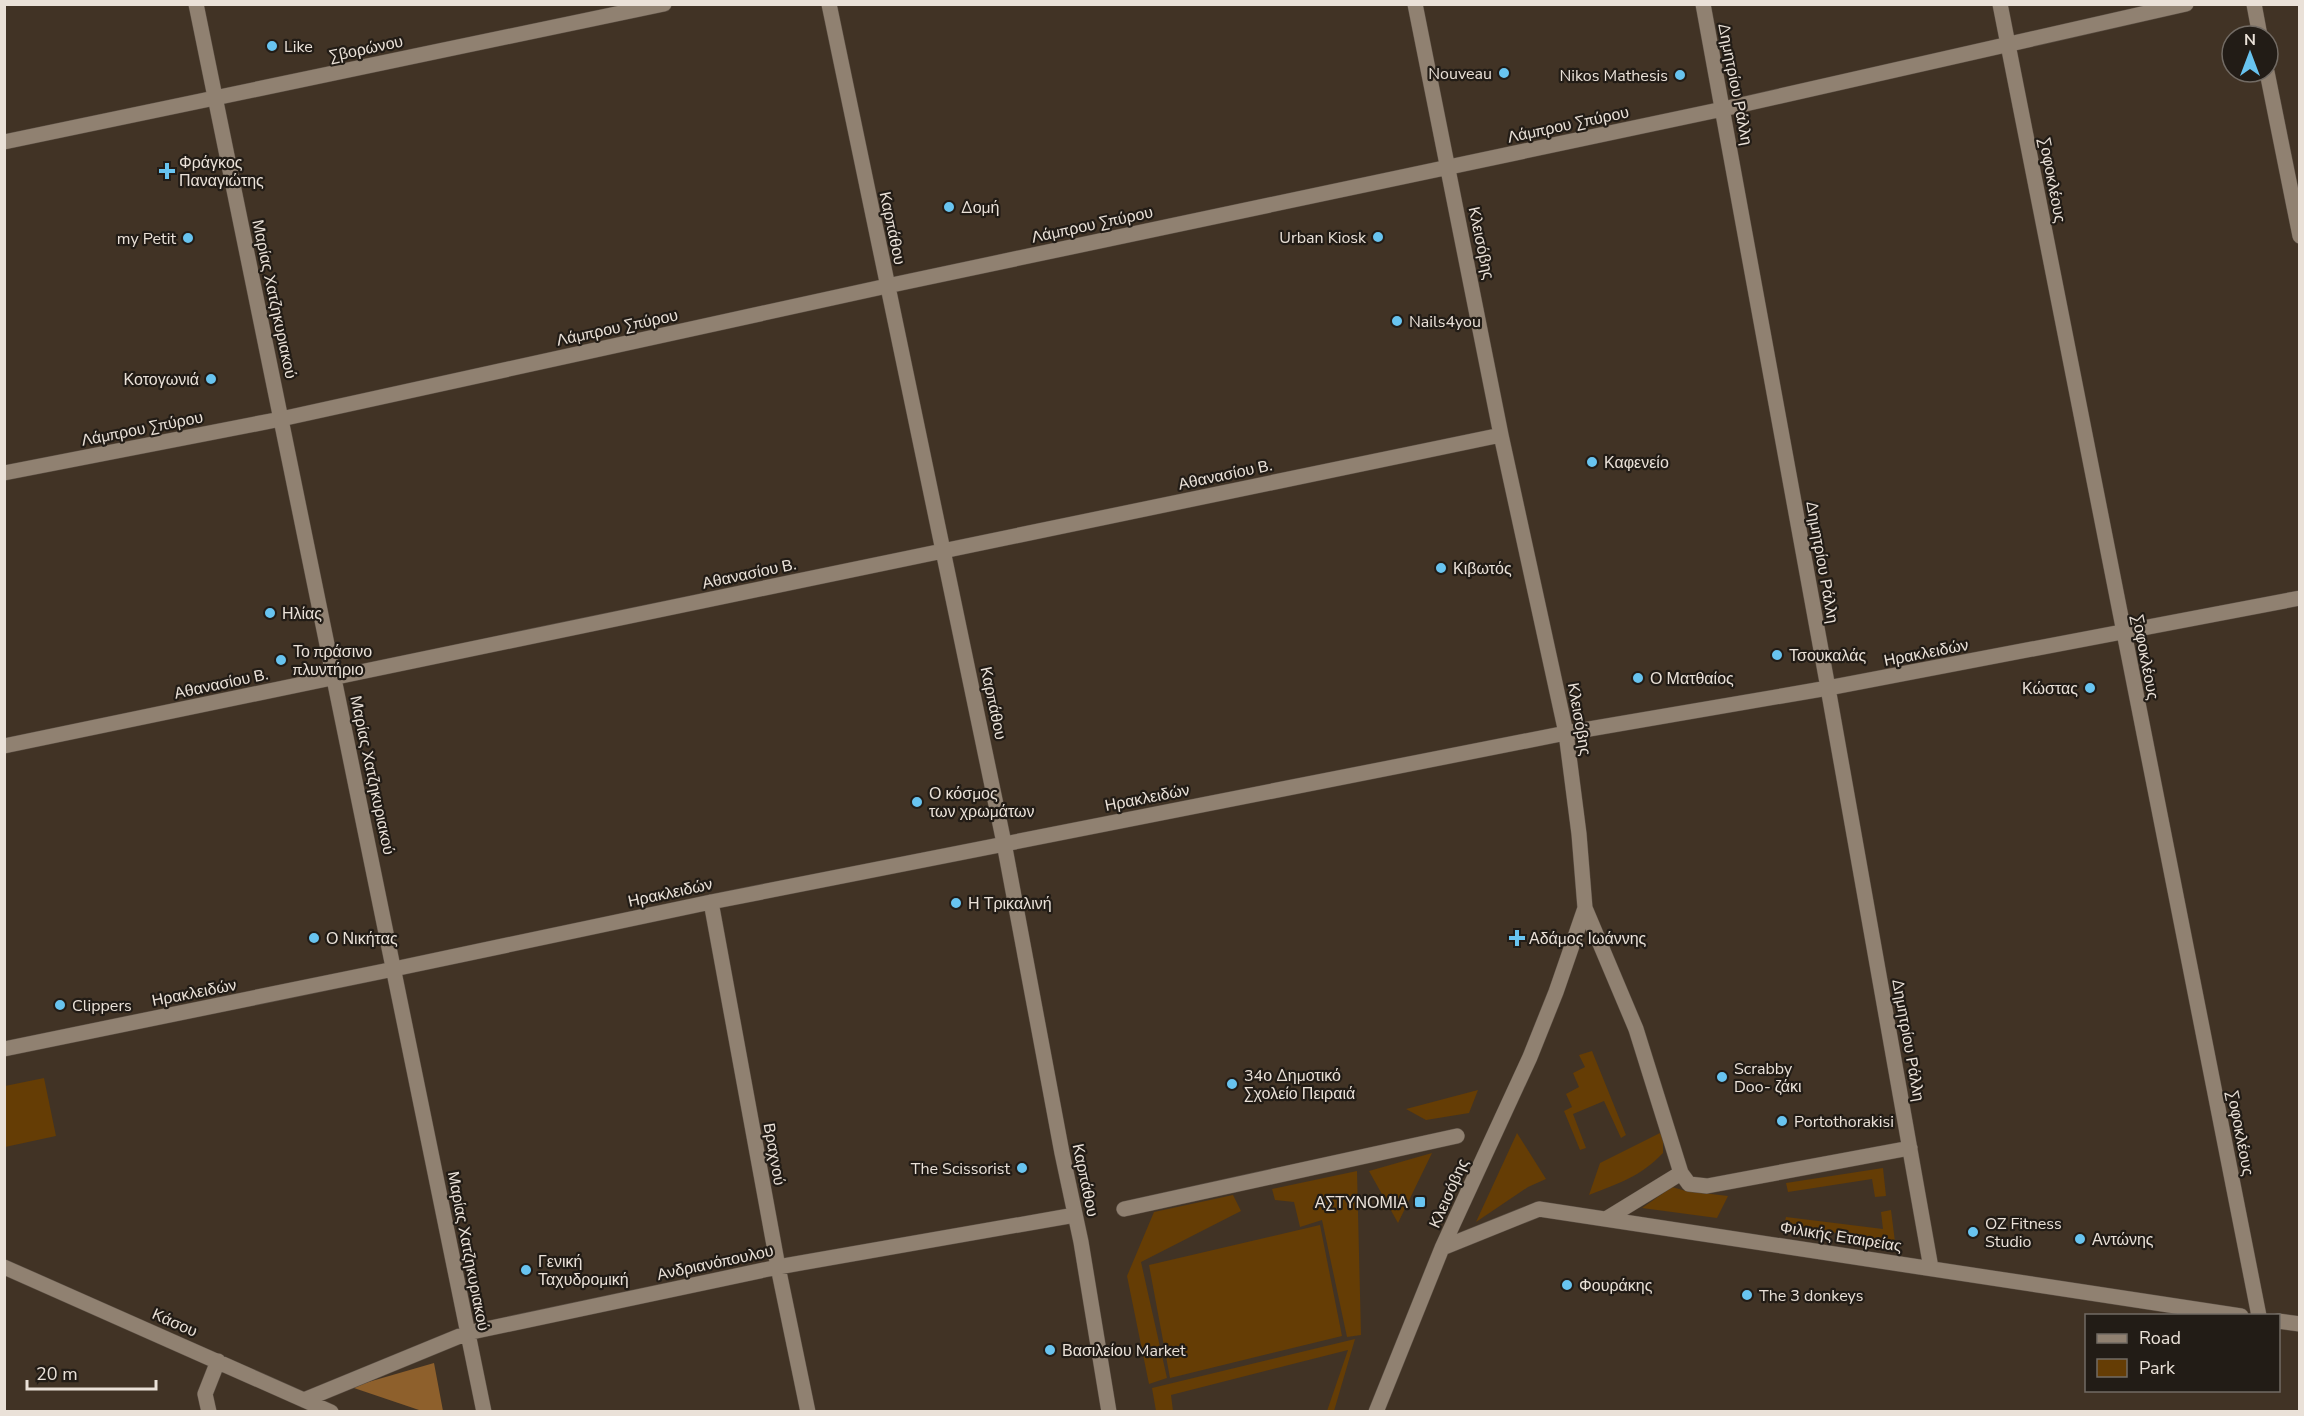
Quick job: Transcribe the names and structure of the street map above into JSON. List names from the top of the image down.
{
  "streets": {
    "street": [
      "Σβορώνου",
      "Δημητρίου Ράλλη",
      "Λάμπρου Σπύρου",
      "Σοφοκλέους",
      "Καρπάθου",
      "Κλεισόβης",
      "Μαρίας Χατζηκυριακού",
      "Αθανασίου Β.",
      "Ηρακλειδών",
      "Βραχνού",
      "Φιλικής Εταιρείας",
      "Ανδριανόπουλου",
      "Κάσου"
    ]
  },
  "crossings": [
    ["Σβορώνου", "Μαρίας Χατζηκυριακού"],
    ["Δημητρίου Ράλλη", "Λάμπρου Σπύρου"],
    ["Δημητρίου Ράλλη", "Ηρακλειδών"],
    ["Δημητρίου Ράλλη", "Φιλικής Εταιρείας"],
    ["Λάμπρου Σπύρου", "Σοφοκλέους"],
    ["Λάμπρου Σπύρου", "Καρπάθου"],
    ["Λάμπρου Σπύρου", "Κλεισόβης"],
    ["Λάμπρου Σπύρου", "Μαρίας Χατζηκυριακού"],
    ["Σοφοκλέους", "Ηρακλειδών"],
    ["Καρπάθου", "Αθανασίου Β."],
    ["Καρπάθου", "Ηρακλειδών"],
    ["Καρπάθου", "Ανδριανόπουλου"],
    ["Κλεισόβης", "Αθανασίου Β."],
    ["Κλεισόβης", "Ηρακλειδών"],
    ["Κλεισόβης", "Φιλικής Εταιρείας"],
    ["Μαρίας Χατζηκυριακού", "Αθανασίου Β."],
    ["Μαρίας Χατζηκυριακού", "Ηρακλειδών"],
    ["Μαρίας Χατζηκυριακού", "Ανδριανόπουλου"],
    ["Ηρακλειδών", "Βραχνού"],
    ["Βραχνού", "Ανδριανόπουλου"],
    ["Ανδριανόπουλου", "Κάσου"]
  ],
  "places": {
    "other": [
      "Like",
      "Nouveau",
      "Nikos Mathesis",
      "Δομή",
      "Urban Kiosk",
      "my Petit",
      "Nails4you",
      "Κοτογωνιά",
      "Καφενείο",
      "Κιβωτός",
      "Ηλίας",
      "Τσουκαλάς",
      "Το πράσινο πλυντήριο",
      "Ο Ματθαίος",
      "Κώστας",
      "Ο κόσμος των χρωμάτων",
      "Η Τρικαλινή",
      "Ο Νικήτας",
      "Clippers",
      "Scrabby Doo- ζάκι",
      "34ο Δημοτικό Σχολείο Πειραιά",
      "Portothorakisi",
      "The Scissorist",
      "OZ Fitness Studio",
      "Αντώνης",
      "Γενική Ταχυδρομική",
      "Φουράκης",
      "The 3 donkeys",
      "Βασιλείου Market"
    ],
    "health": ["Φράγκος Παναγιώτης", "Αδάμος Ιωάννης"],
    "transit": ["ΑΣΤΥΝΟΜΙΑ"]
  },
  "legend": ["Road", "Park"],
  "scale_bar": "20 m",
  "north": "top"
}
